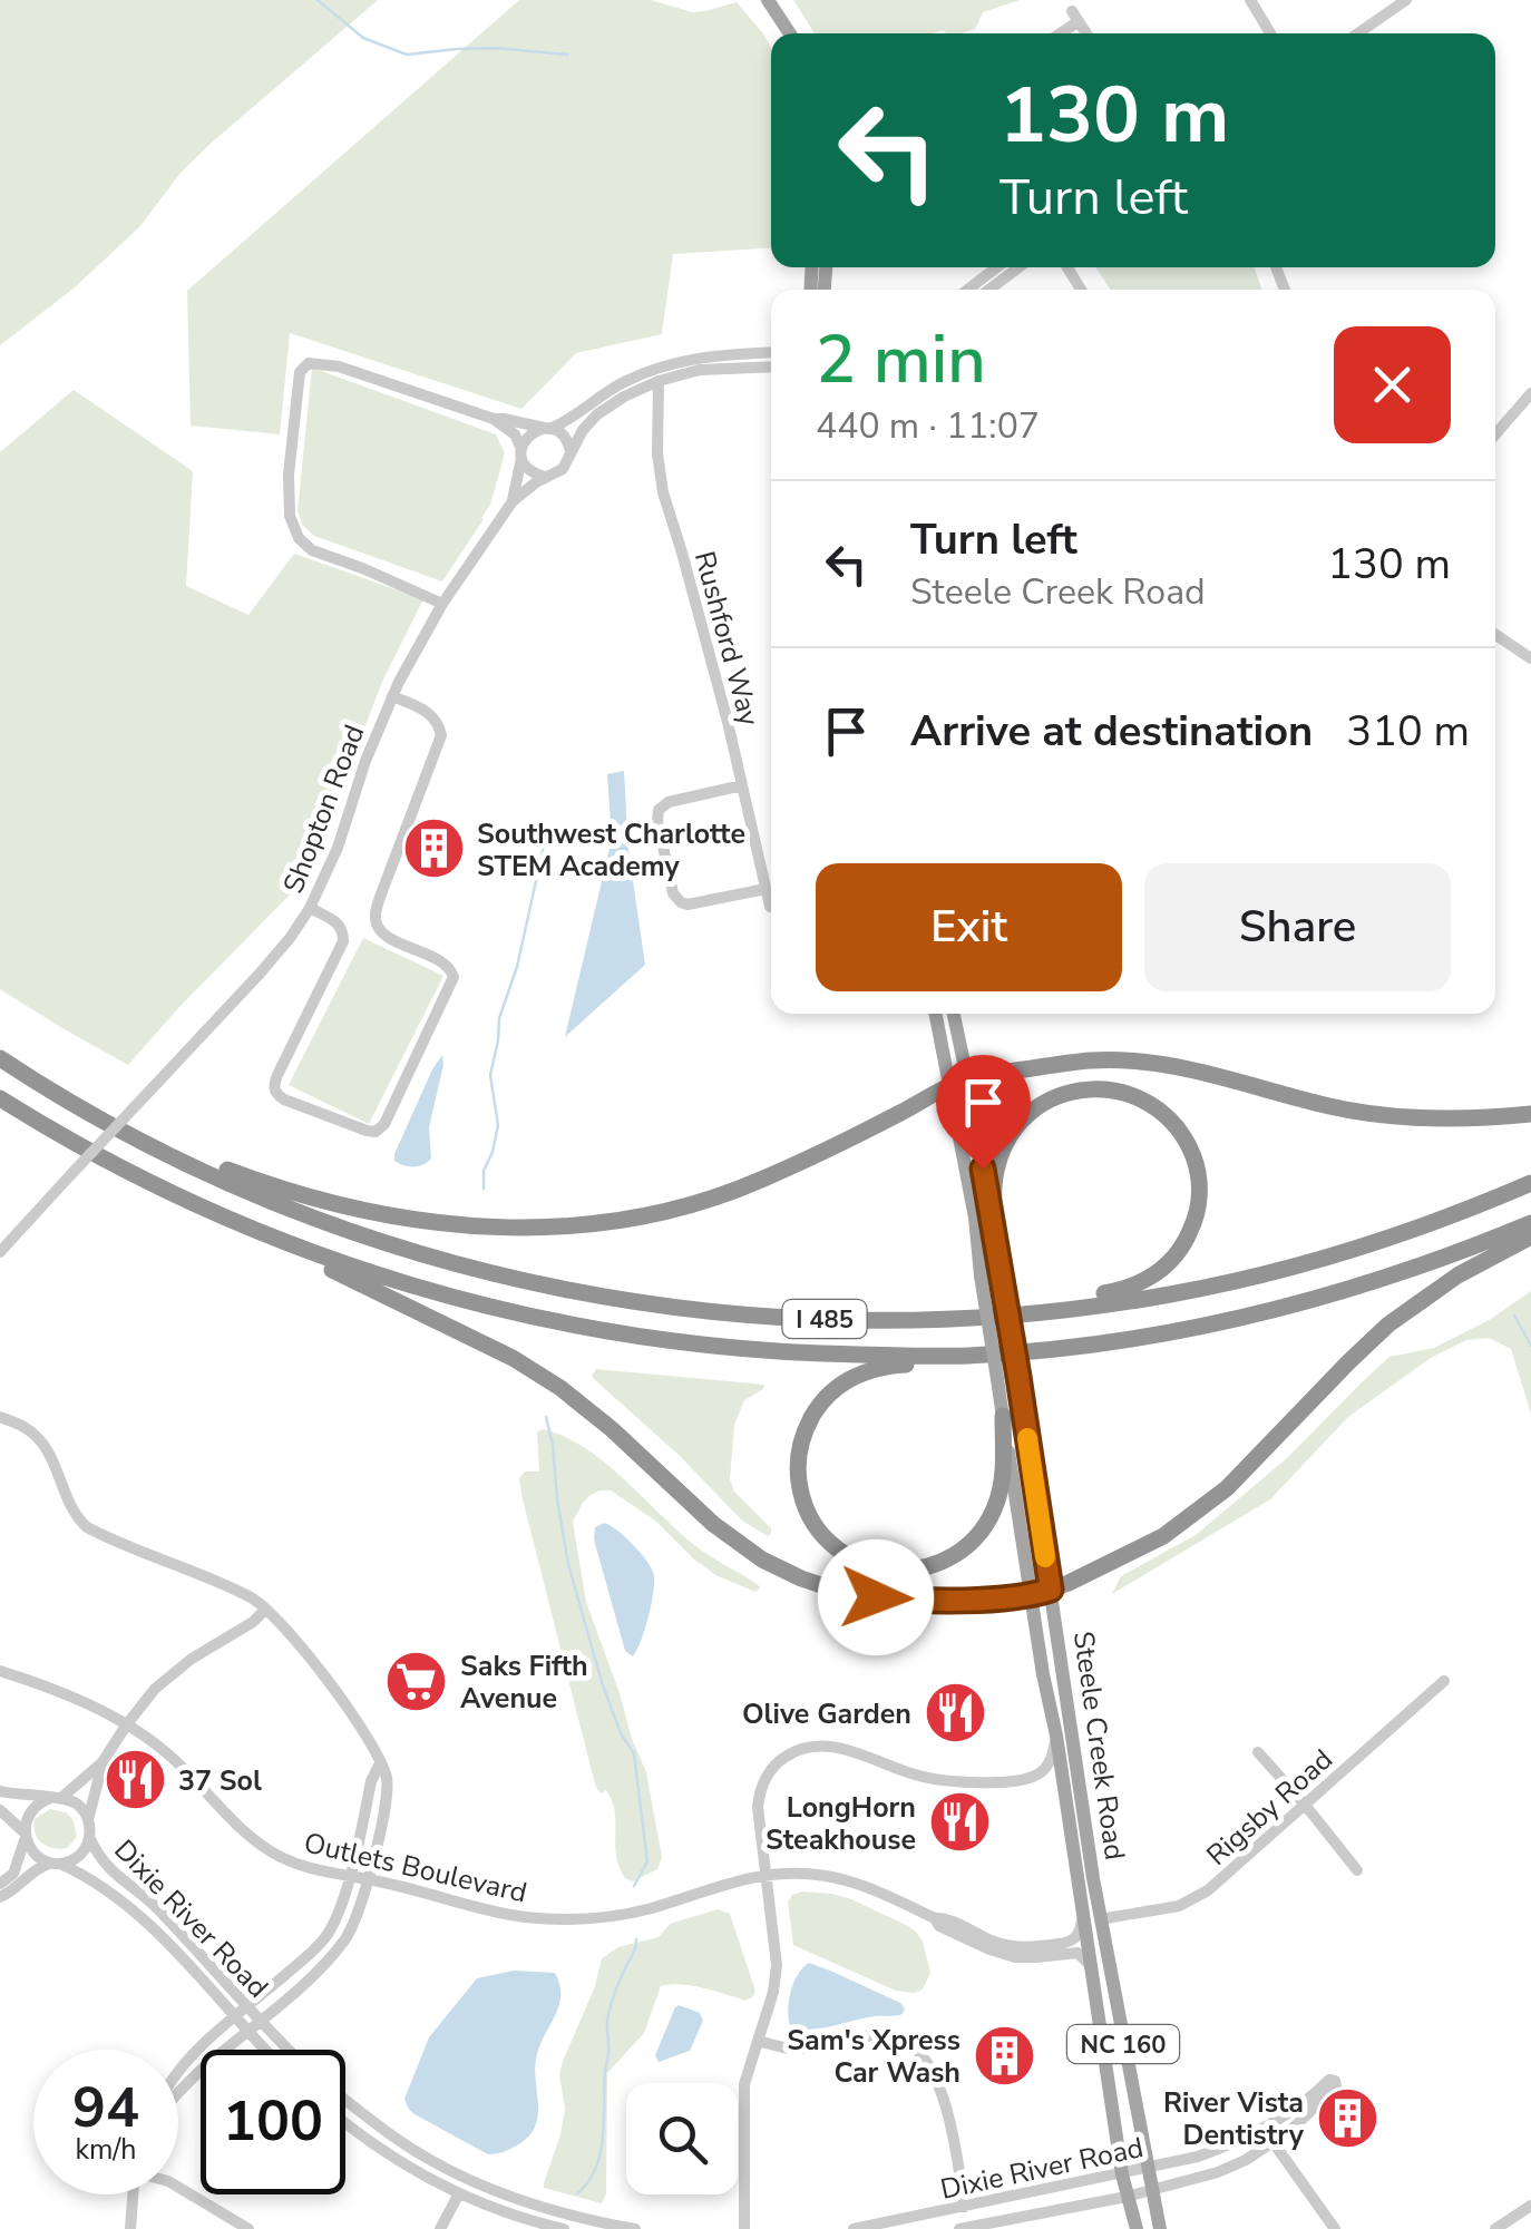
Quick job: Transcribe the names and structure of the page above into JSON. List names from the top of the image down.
{
  "streets": {
    "highway": ["I 485"],
    "main road": ["Steele Creek Road", "NC 160"],
    "street": [
      "Rushford Way",
      "Shopton Road",
      "Rigsby Road",
      "Outlets Boulevard",
      "Dixie River Road"
    ]
  },
  "crossings": [
    ["Steele Creek Road", "Rigsby Road"],
    ["Steele Creek Road", "Outlets Boulevard"],
    ["Steele Creek Road", "Dixie River Road"]
  ],
  "places": {
    "building": ["Southwest Charlotte STEM Academy", "Sam's Xpress Car Wash", "River Vista Dentistry"],
    "supermarket": ["Saks Fifth Avenue"],
    "restaurant": ["Olive Garden", "37 Sol", "LongHorn Steakhouse"]
  },
  "page": {
    "turn": ["130 m", "Turn left"],
    "heading": ["2 min", "440 m · 11:07"],
    "list": [
      {
        "name": "Turn left",
        "note": "Steele Creek Road",
        "value": "130 m"
      },
      {
        "name": "Arrive at destination",
        "value": "310 m"
      }
    ],
    "buttons": ["Exit", "Share"],
    "speed": "94 km/h",
    "limit": "100"
  }
}
